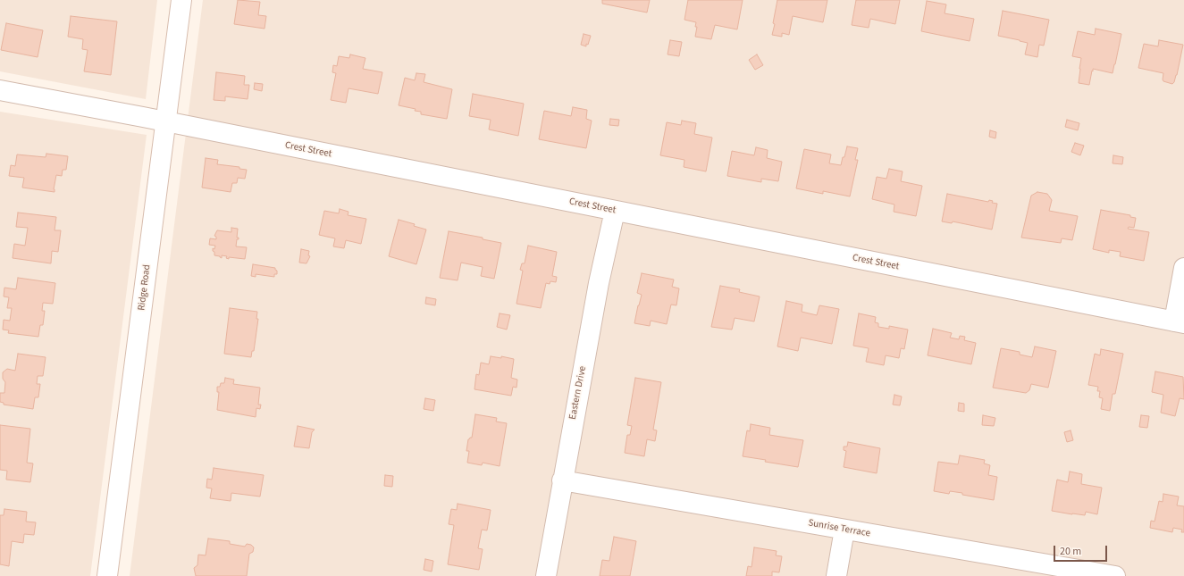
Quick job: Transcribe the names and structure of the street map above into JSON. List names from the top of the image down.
{
  "streets": {
    "street": [
      "Crest Street",
      "Ridge Road",
      "Eastern Drive",
      "Sunrise Terrace"
    ]
  },
  "crossings": [
    ["Crest Street", "Ridge Road"],
    ["Crest Street", "Eastern Drive"],
    ["Eastern Drive", "Sunrise Terrace"]
  ],
  "scale_bar": "20 m"
}
